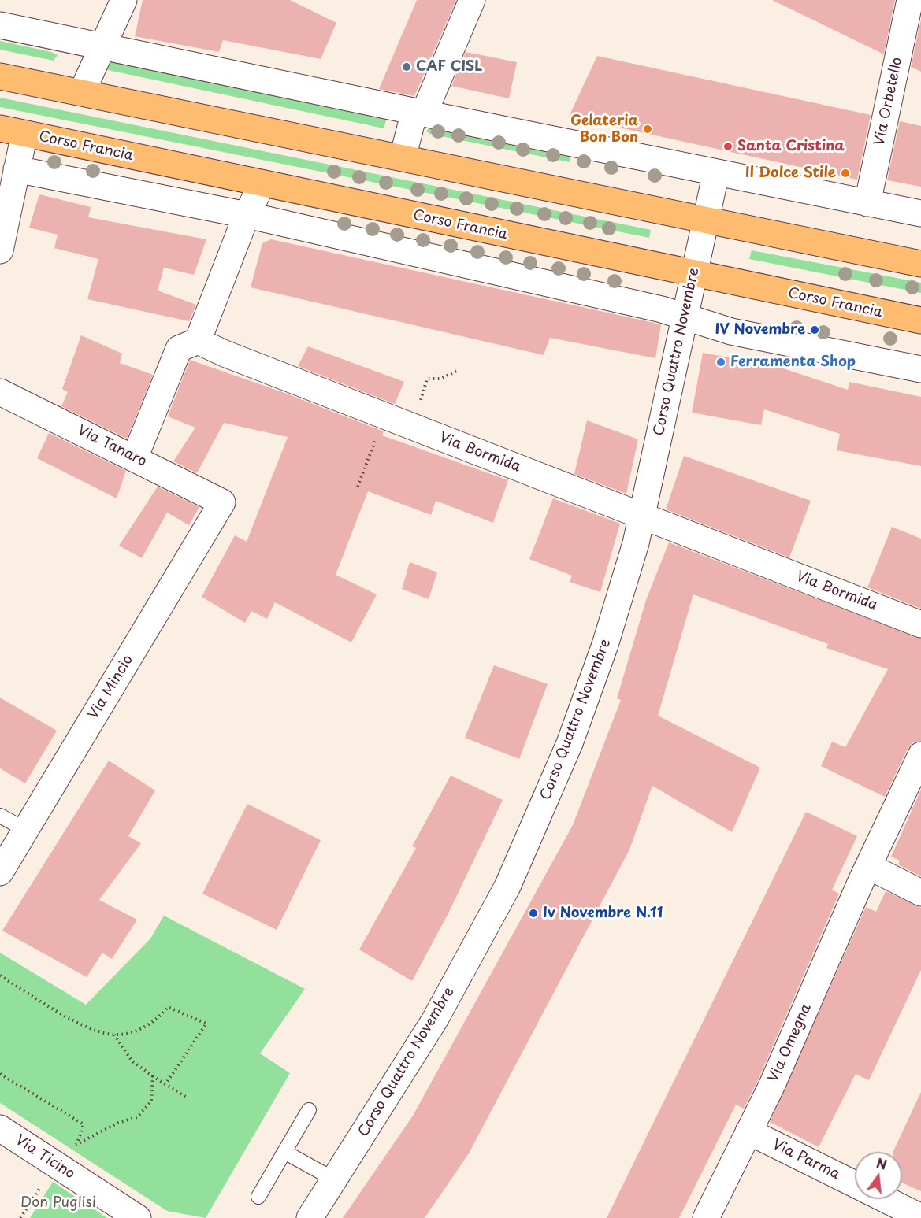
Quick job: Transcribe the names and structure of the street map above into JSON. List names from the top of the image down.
{
  "streets": {
    "main road": ["Corso Francia"],
    "street": [
      "Via Orbetello",
      "Corso Quattro Novembre",
      "Via Tanaro",
      "Via Bormida",
      "Via Mincio",
      "Via Omegna",
      "Via Ticino",
      "Via Parma"
    ]
  },
  "crossings": [
    ["Corso Francia", "Corso Quattro Novembre"],
    ["Corso Quattro Novembre", "Via Bormida"],
    ["Via Tanaro", "Via Mincio"],
    ["Via Omegna", "Via Parma"]
  ],
  "parks": ["Don Puglisi"],
  "places": [
    "CAF CISL",
    "Gelateria Bon Bon",
    "Santa Cristina",
    "Il Dolce Stile",
    "IV Novembre",
    "Ferramenta Shop",
    "Iv Novembre N.11"
  ],
  "north": "top"
}
